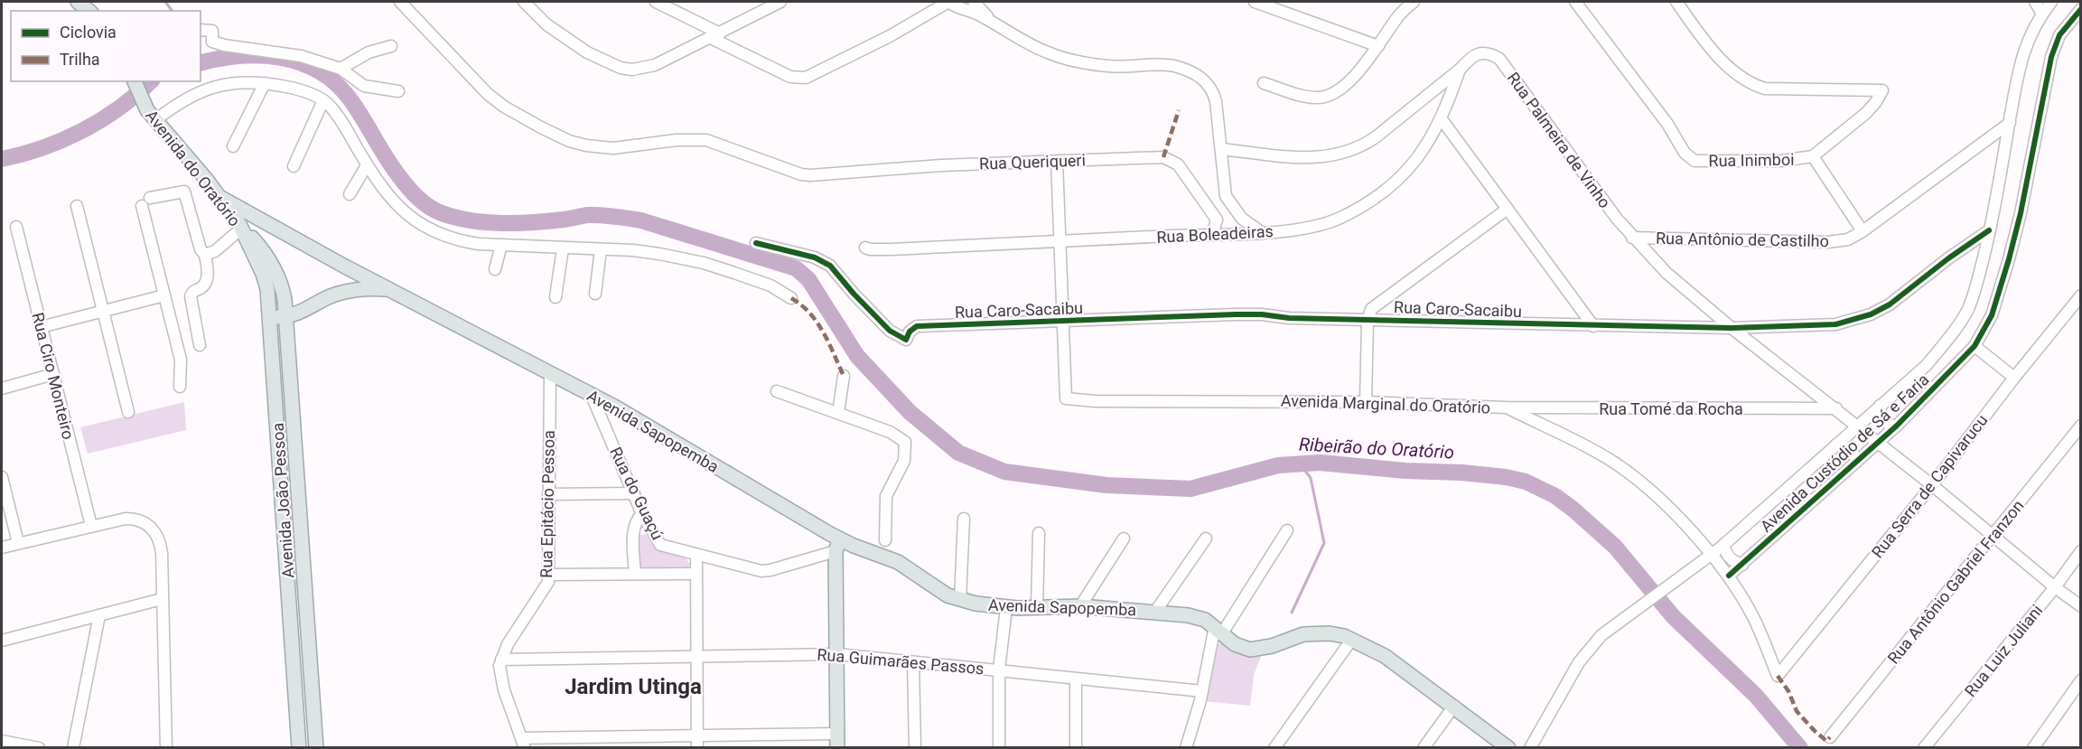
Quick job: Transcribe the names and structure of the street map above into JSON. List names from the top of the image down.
{
  "streets": {
    "main road": ["Avenida do Oratório", "Avenida Sapopemba", "Avenida João Pessoa"],
    "street": [
      "Rua Palmeira de Vinho",
      "Rua Inimboi",
      "Rua Queriqueri",
      "Rua Boleadeiras",
      "Rua Antônio de Castilho",
      "Rua Caro-Sacaibu",
      "Rua Ciro Monteiro",
      "Avenida Marginal do Oratório",
      "Rua Tomé da Rocha",
      "Avenida Custódio de Sá e Faria",
      "Rua Serra de Capivarucu",
      "Rua do Guaçú",
      "Rua Epitácio Pessoa",
      "Rua Antônio Gabriel Franzon",
      "Rua Luiz Juliani",
      "Rua Guimarães Passos"
    ]
  },
  "crossings": [
    ["Rua Palmeira de Vinho", "Rua Boleadeiras"],
    ["Rua Palmeira de Vinho", "Rua Antônio de Castilho"],
    ["Rua Palmeira de Vinho", "Rua Caro-Sacaibu"],
    ["Rua Palmeira de Vinho", "Rua Tomé da Rocha"],
    ["Rua Palmeira de Vinho", "Avenida Custódio de Sá e Faria"],
    ["Rua Palmeira de Vinho", "Rua Serra de Capivarucu"],
    ["Rua Palmeira de Vinho", "Rua Antônio Gabriel Franzon"],
    ["Rua Palmeira de Vinho", "Rua Luiz Juliani"],
    ["Avenida do Oratório", "Avenida Sapopemba"],
    ["Avenida do Oratório", "Avenida João Pessoa"],
    ["Rua Antônio de Castilho", "Avenida Custódio de Sá e Faria"],
    ["Rua Caro-Sacaibu", "Avenida Marginal do Oratório"],
    ["Rua Caro-Sacaibu", "Avenida Custódio de Sá e Faria"],
    ["Avenida Marginal do Oratório", "Rua Tomé da Rocha"],
    ["Avenida Marginal do Oratório", "Avenida Custódio de Sá e Faria"],
    ["Avenida Marginal do Oratório", "Rua Serra de Capivarucu"],
    ["Avenida Sapopemba", "Rua do Guaçú"],
    ["Avenida Sapopemba", "Rua Epitácio Pessoa"],
    ["Rua Epitácio Pessoa", "Rua Guimarães Passos"]
  ],
  "districts": ["Jardim Utinga"],
  "water": ["Ribeirão do Oratório"],
  "legend": ["Ciclovia", "Trilha"]
}
